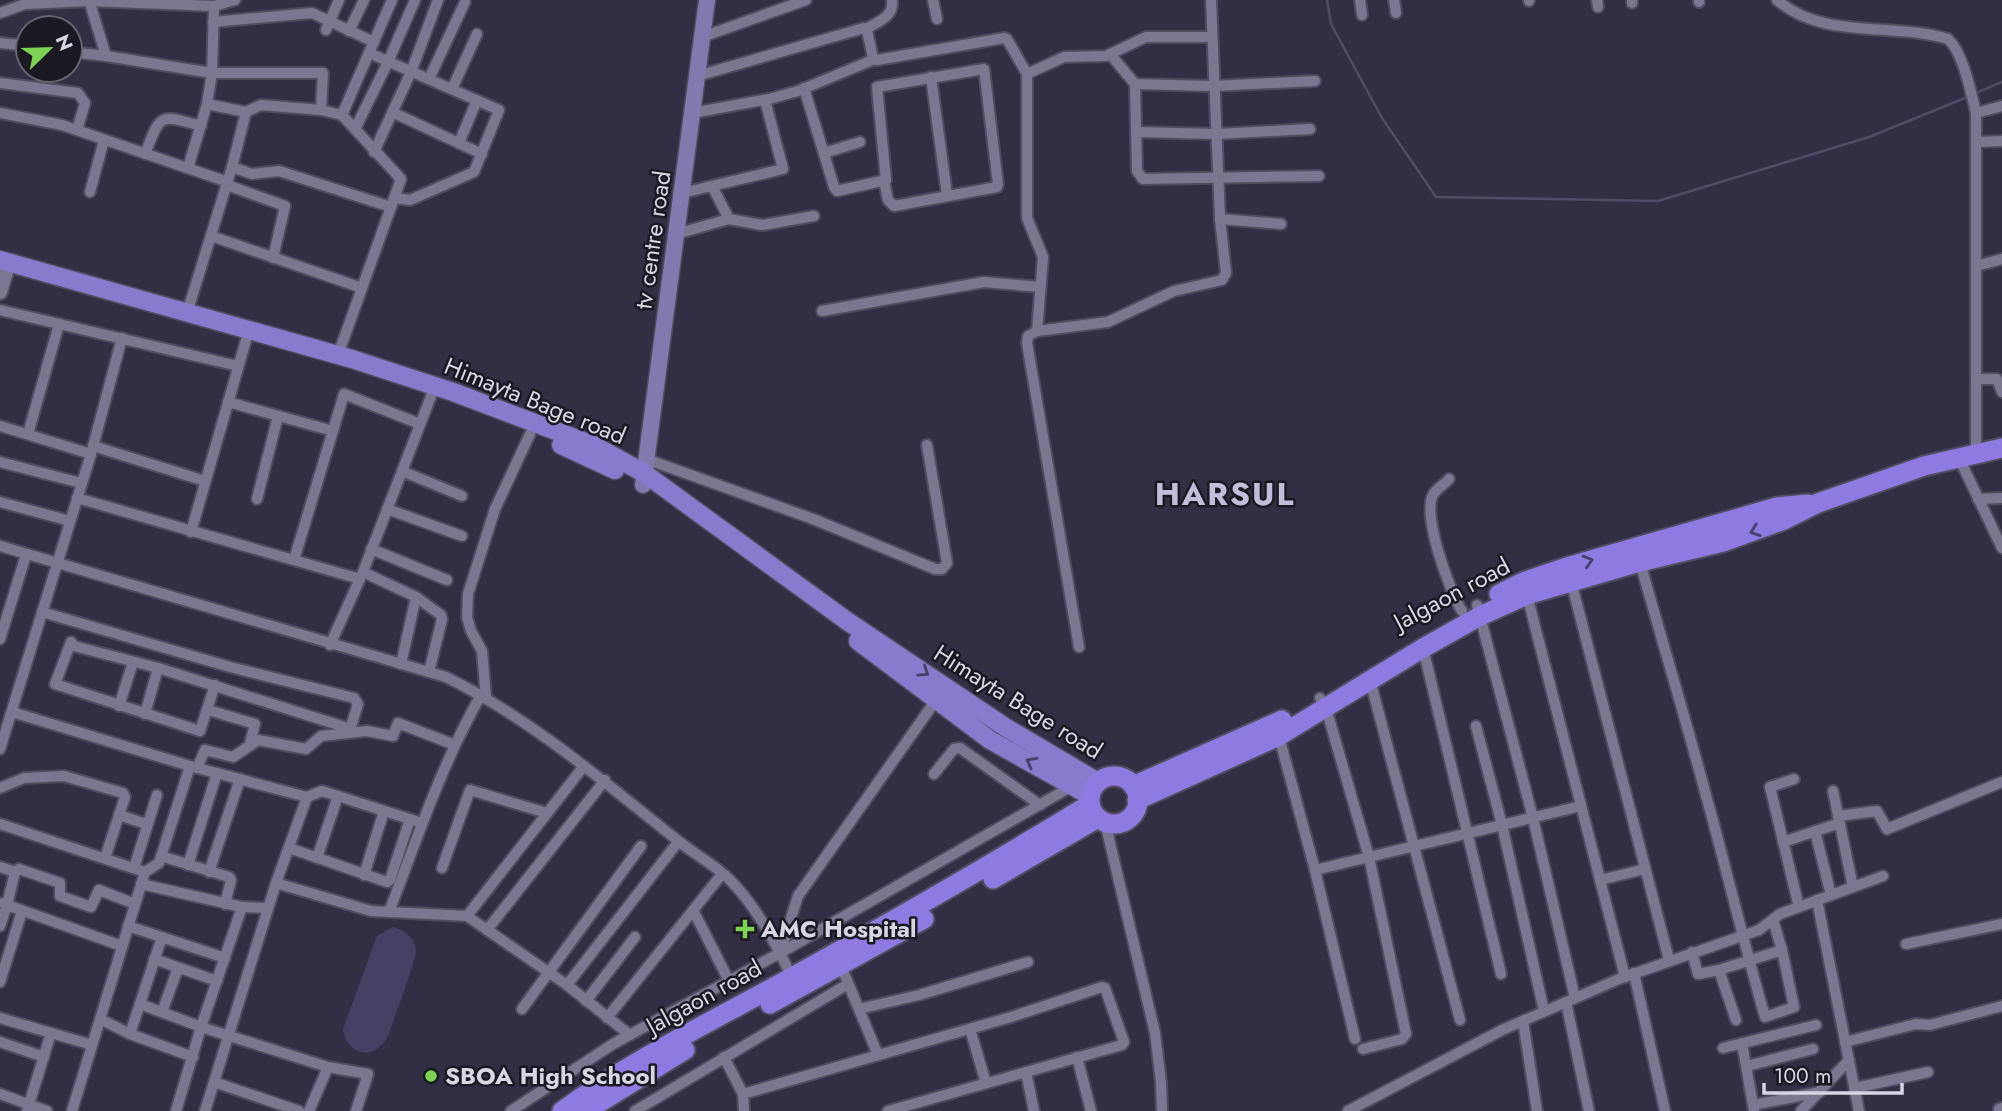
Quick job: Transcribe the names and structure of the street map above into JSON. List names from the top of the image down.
{
  "streets": {
    "highway": ["Jalgaon road"],
    "main road": ["tv centre road", "Himayta Bage road"]
  },
  "crossings": [
    ["tv centre road", "Himayta Bage road"],
    ["Himayta Bage road", "Jalgaon road"]
  ],
  "districts": ["HARSUL"],
  "places": {
    "health": ["AMC Hospital"],
    "other": ["SBOA High School"]
  },
  "scale_bar": "100 m",
  "north": "top right"
}
